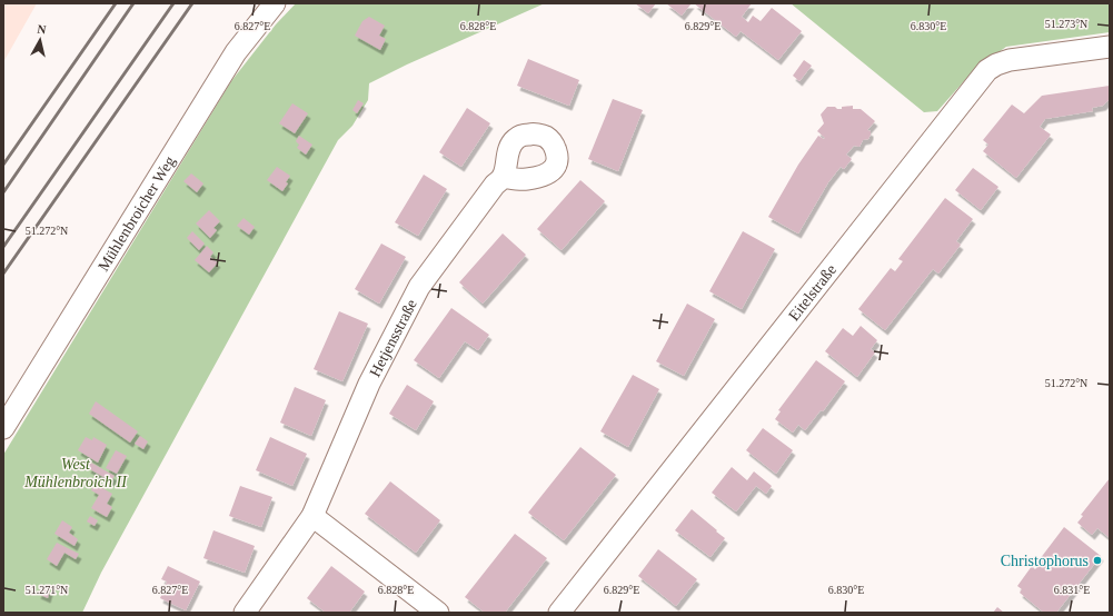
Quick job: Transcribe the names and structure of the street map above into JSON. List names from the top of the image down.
{
  "streets": {
    "street": ["Mühlenbroicher Weg", "Eitelstraße", "Hetjensstraße"]
  },
  "parks": ["West Mühlenbroich II"],
  "places": ["Christophorus"],
  "north": "top",
  "coordinates": [
    "51.273°N",
    "6.827°E",
    "6.828°E",
    "6.829°E",
    "6.830°E",
    "51.272°N",
    "6.831°E",
    "51.271°N"
  ]
}
